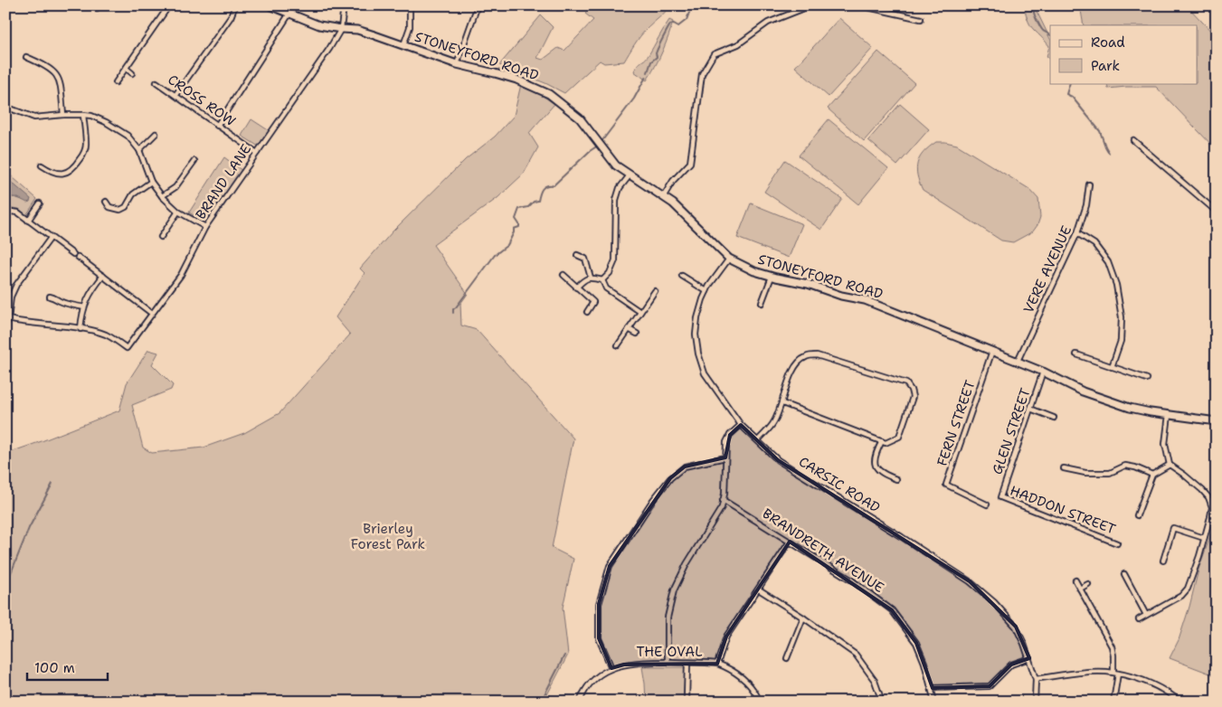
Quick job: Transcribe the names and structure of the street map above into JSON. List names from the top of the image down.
{
  "streets": {
    "main road": ["STONEYFORD ROAD"],
    "street": [
      "CROSS ROW",
      "BRAND LANE",
      "VERE AVENUE",
      "FERN STREET",
      "GLEN STREET",
      "CARSIC ROAD",
      "HADDON STREET",
      "BRANDRETH AVENUE",
      "THE OVAL"
    ]
  },
  "crossings": [
    ["STONEYFORD ROAD", "BRAND LANE"],
    ["STONEYFORD ROAD", "VERE AVENUE"],
    ["STONEYFORD ROAD", "FERN STREET"],
    ["STONEYFORD ROAD", "GLEN STREET"],
    ["STONEYFORD ROAD", "CARSIC ROAD"],
    ["CROSS ROW", "BRAND LANE"],
    ["GLEN STREET", "HADDON STREET"]
  ],
  "parks": ["Brierley Forest Park"],
  "legend": ["Road", "Park"],
  "scale_bar": "100 m"
}
